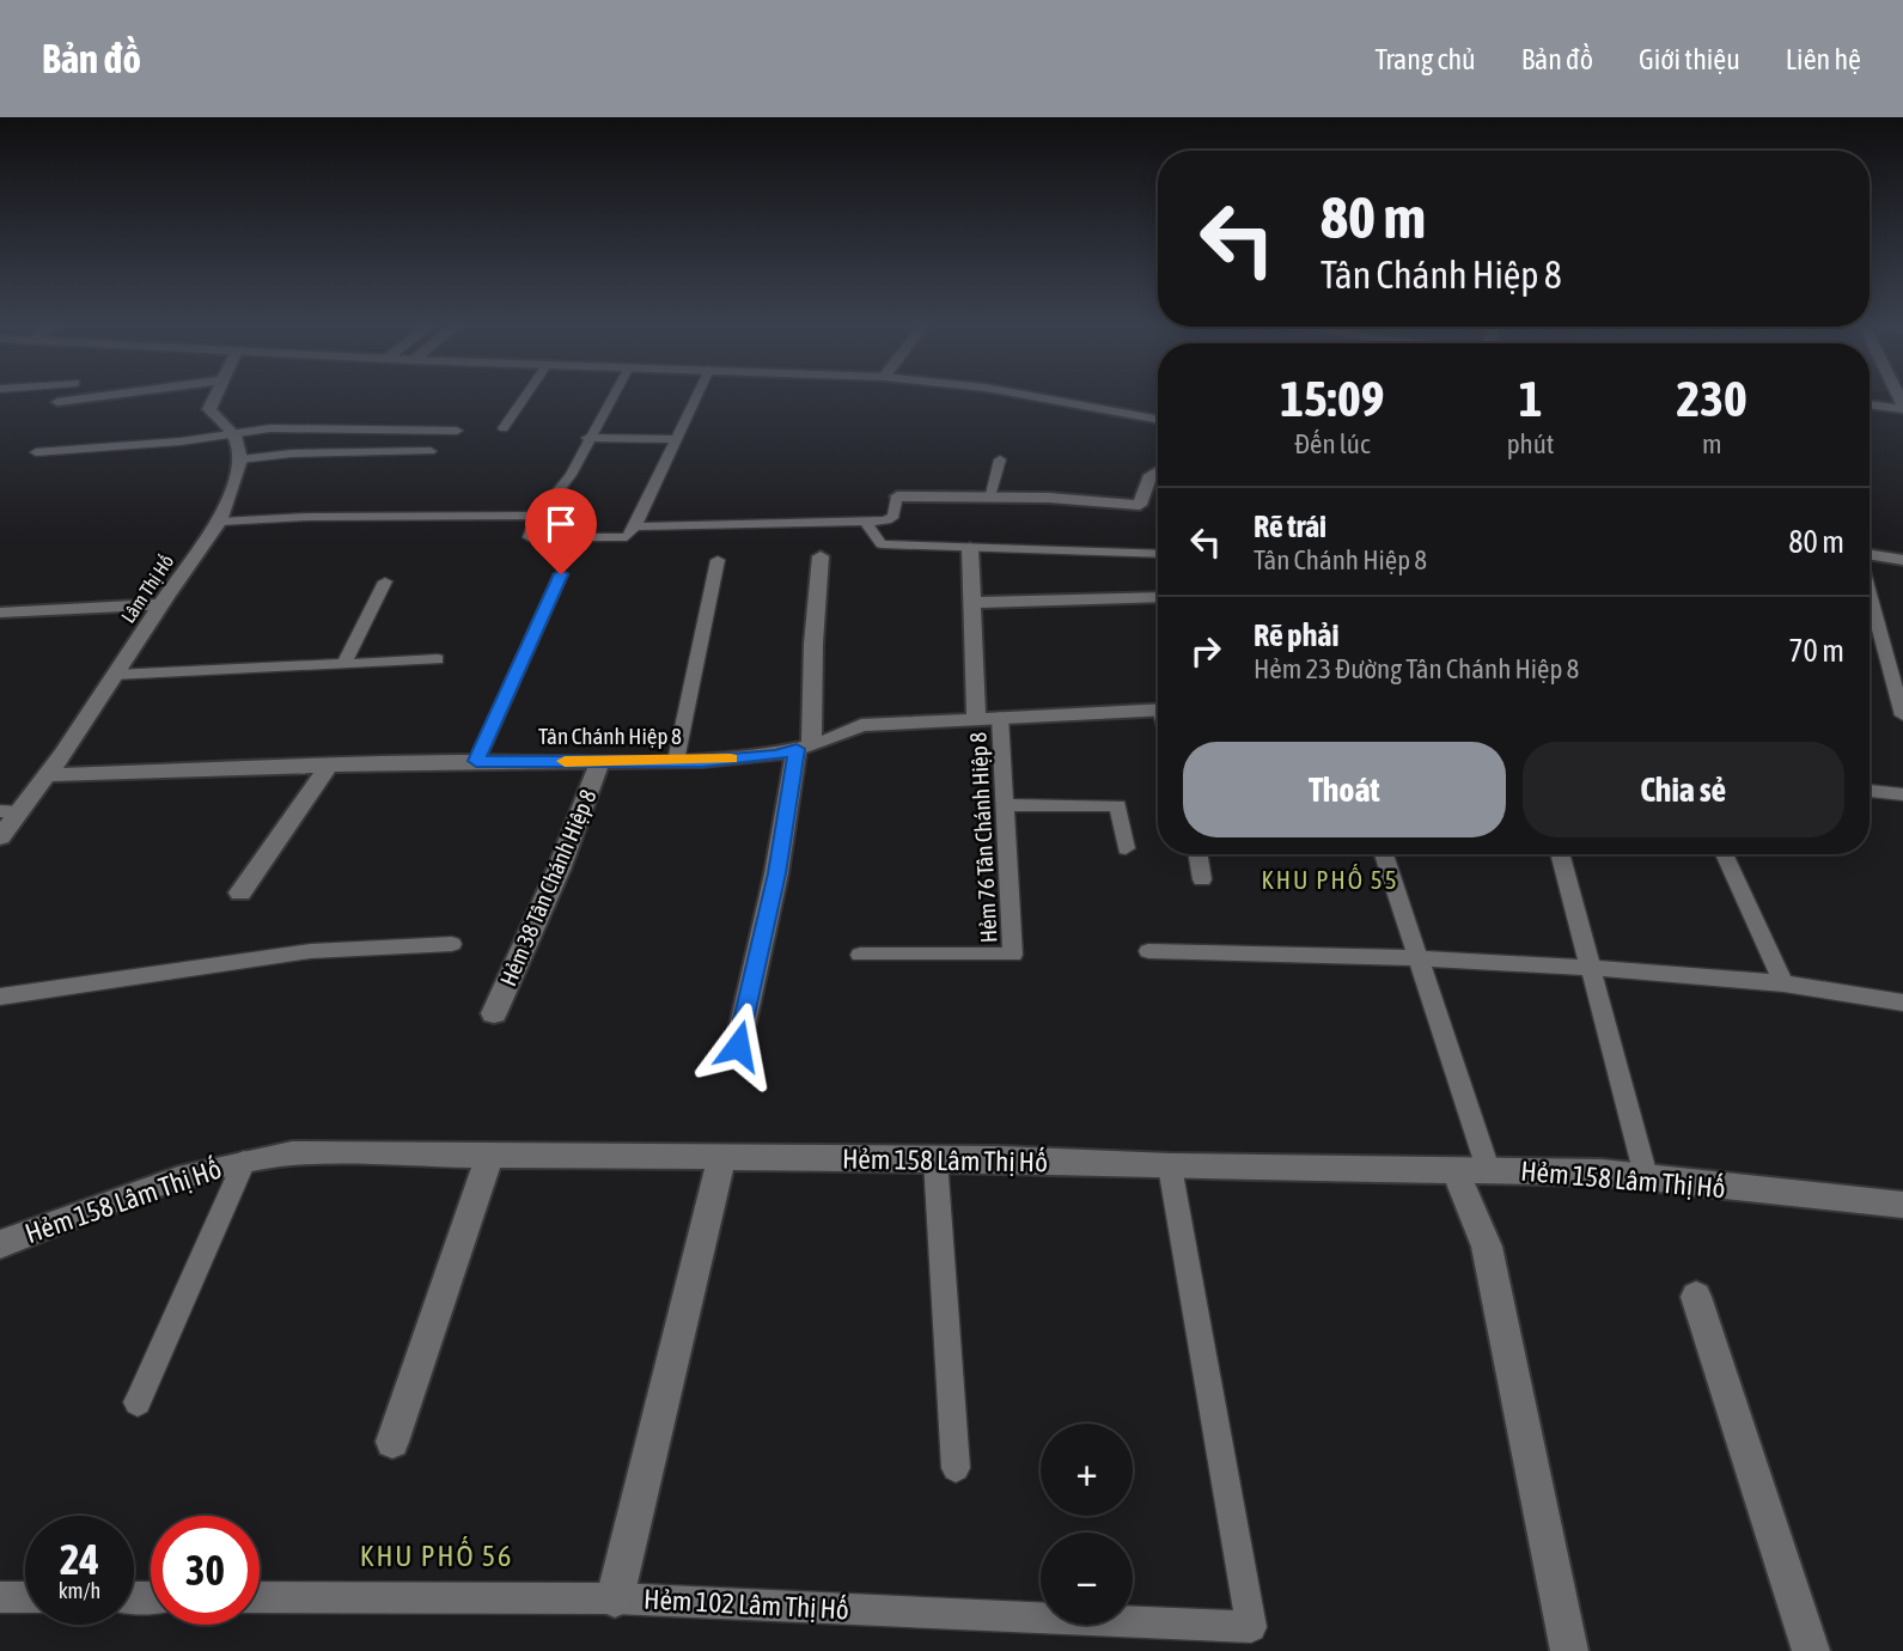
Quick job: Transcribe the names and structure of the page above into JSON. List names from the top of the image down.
{
  "streets": {
    "street": [
      "Lâm Thị Hố",
      "Tân Chánh Hiệp 8",
      "Hẻm 38 Tân Chánh Hiệp 8",
      "Hẻm 158 Lâm Thị Hố"
    ],
    "lane": ["Hẻm 76 Tân Chánh Hiệp 8", "Hẻm 102 Lâm Thị Hố"]
  },
  "crossings": [
    ["Lâm Thị Hố", "Tân Chánh Hiệp 8"],
    ["Tân Chánh Hiệp 8", "Hẻm 76 Tân Chánh Hiệp 8"],
    ["Tân Chánh Hiệp 8", "Hẻm 38 Tân Chánh Hiệp 8"],
    ["Hẻm 158 Lâm Thị Hố", "Hẻm 102 Lâm Thị Hố"]
  ],
  "districts": ["KHU PHỐ 55", "KHU PHỐ 56"],
  "page": {
    "header": "Bản đồ",
    "nav": [
      "Trang chủ",
      "Bản đồ",
      "Giới thiệu",
      "Liên hệ"
    ],
    "turn": ["80 m", "Tân Chánh Hiệp 8"],
    "eta": [
      "15:09",
      "Đến lúc",
      "1",
      "phút",
      "230",
      "m"
    ],
    "list": [
      {
        "name": "Rẽ trái",
        "note": "Tân Chánh Hiệp 8",
        "value": "80 m"
      },
      {
        "name": "Rẽ phải",
        "note": "Hẻm 23 Đường Tân Chánh Hiệp 8",
        "value": "70 m"
      }
    ],
    "buttons": ["Thoát", "Chia sẻ"],
    "map_buttons": ["+", "−"],
    "speed": "24 km/h",
    "limit": "30"
  }
}
